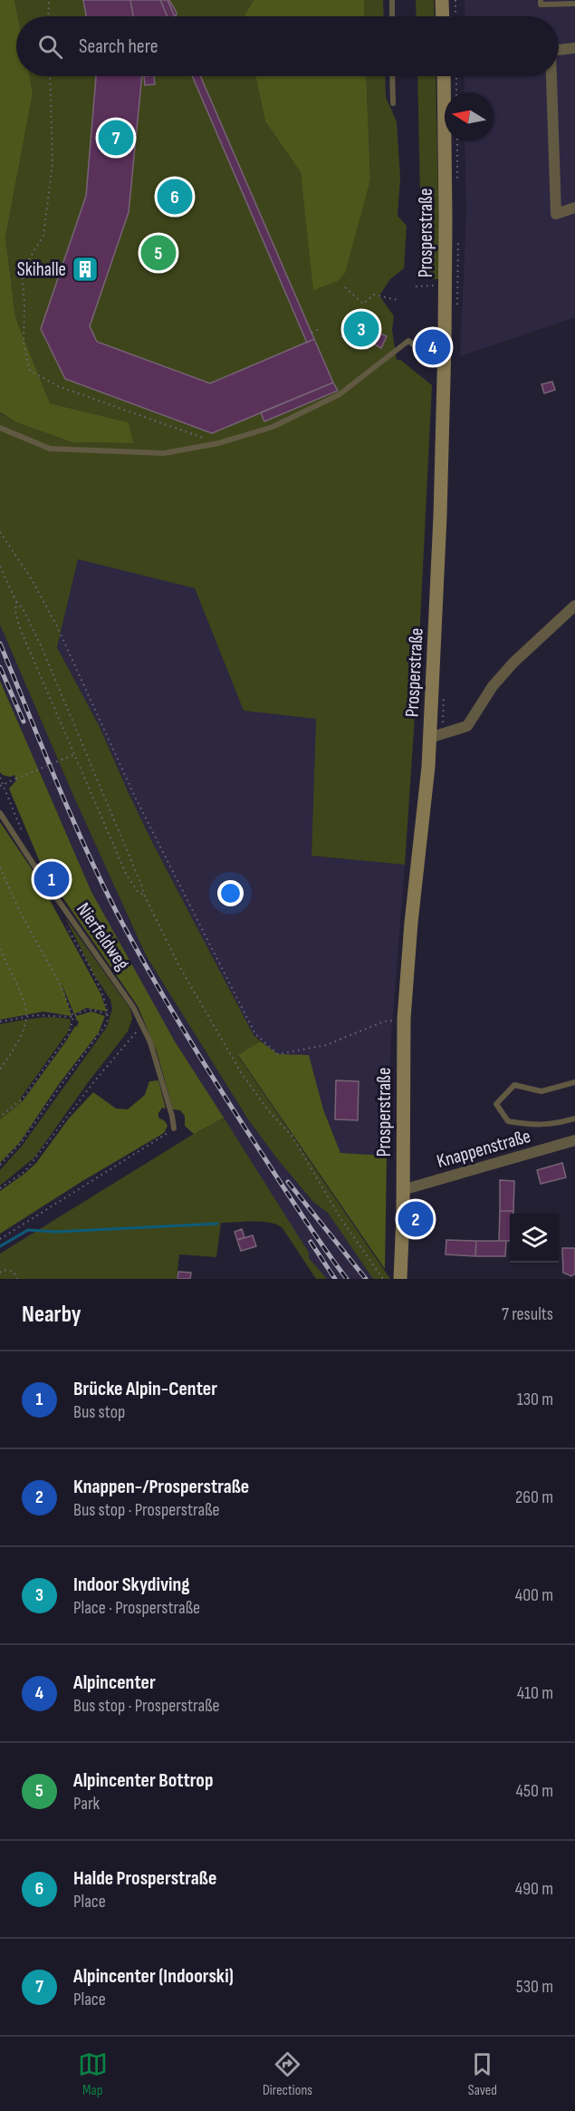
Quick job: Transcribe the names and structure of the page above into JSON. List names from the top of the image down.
{
  "streets": {
    "main road": ["Prosperstraße"],
    "street": ["Knappenstraße"],
    "lane": ["Nierfeldweg"]
  },
  "crossings": [
    ["Prosperstraße", "Knappenstraße"]
  ],
  "places": {
    "building": ["Skihalle"]
  },
  "north": "left",
  "page": {
    "search": "Search here",
    "pins": [
      "7",
      "6",
      "5",
      "3",
      "4",
      "1",
      "2"
    ],
    "heading": ["Nearby", "7 results"],
    "list": [
      {
        "mark": "1",
        "name": "Brücke Alpin-Center",
        "note": "Bus stop",
        "value": "130 m"
      },
      {
        "mark": "2",
        "name": "Knappen-/Prosperstraße",
        "note": "Bus stop · Prosperstraße",
        "value": "260 m"
      },
      {
        "mark": "3",
        "name": "Indoor Skydiving",
        "note": "Place · Prosperstraße",
        "value": "400 m"
      },
      {
        "mark": "4",
        "name": "Alpincenter",
        "note": "Bus stop · Prosperstraße",
        "value": "410 m"
      },
      {
        "mark": "5",
        "name": "Alpincenter Bottrop",
        "note": "Park",
        "value": "450 m"
      },
      {
        "mark": "6",
        "name": "Halde Prosperstraße",
        "note": "Place",
        "value": "490 m"
      },
      {
        "mark": "7",
        "name": "Alpincenter (Indoorski)",
        "note": "Place",
        "value": "530 m"
      }
    ],
    "nav": ["Map", "Directions", "Saved"]
  }
}
